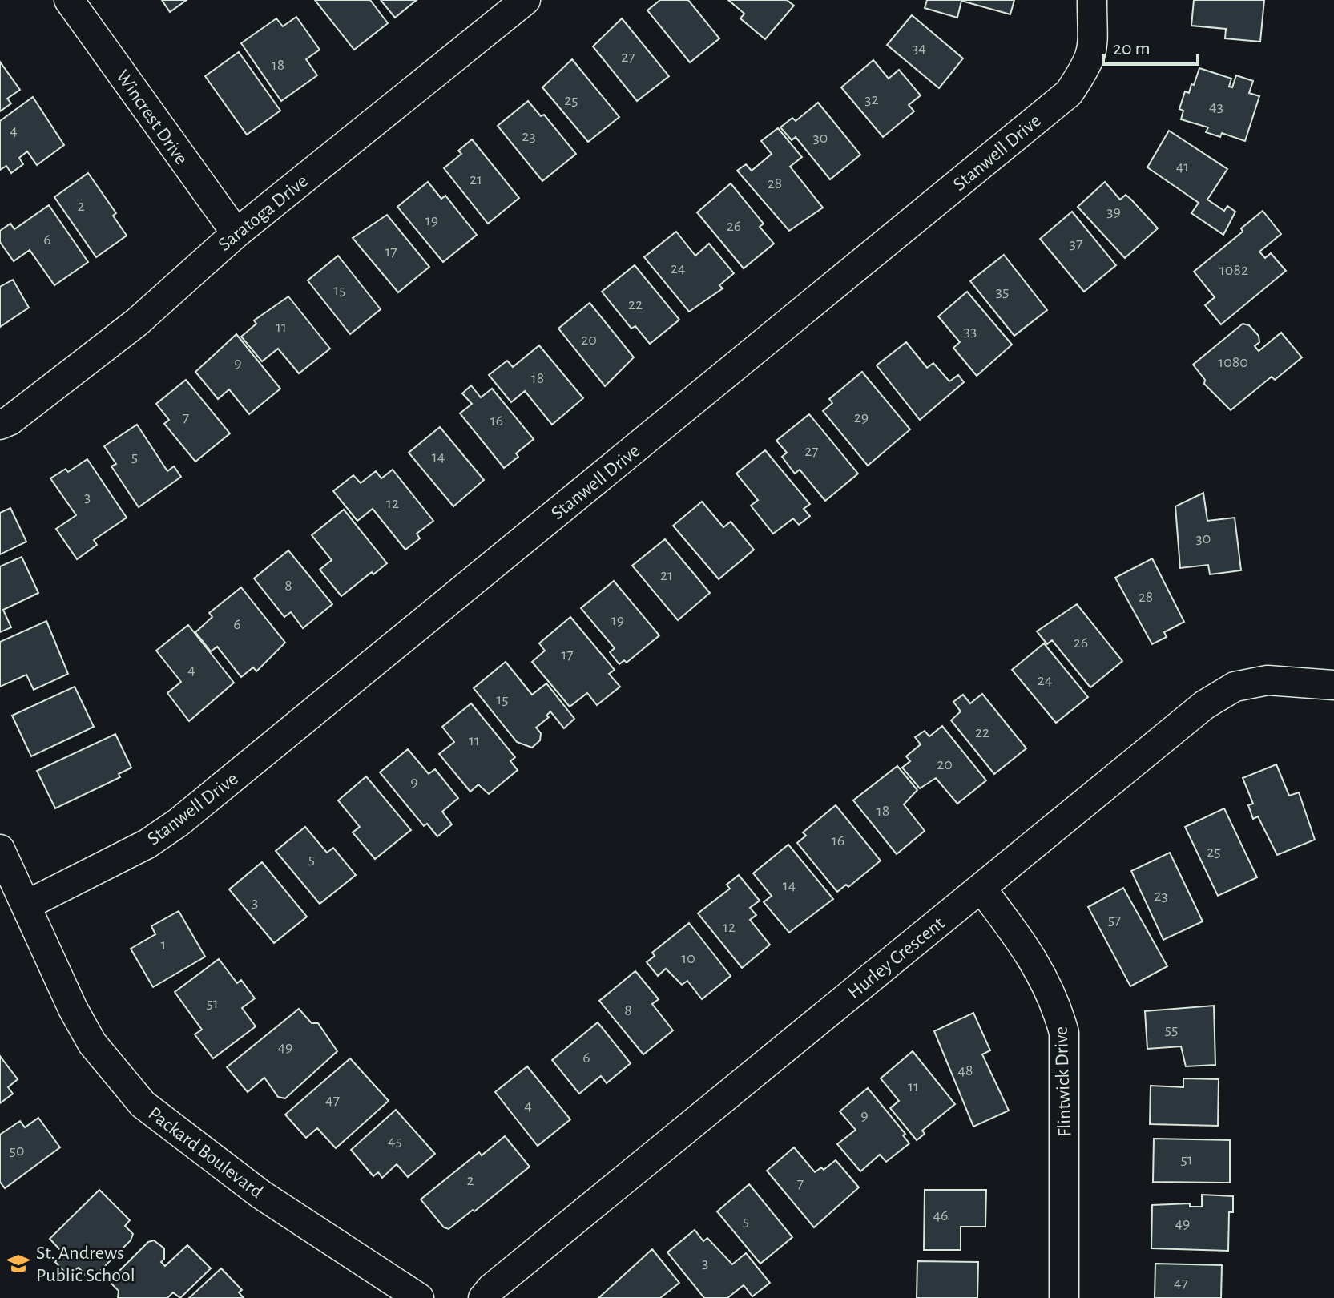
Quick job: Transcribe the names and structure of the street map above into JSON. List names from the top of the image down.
{
  "streets": {
    "street": [
      "Wincrest Drive",
      "Stanwell Drive",
      "Saratoga Drive",
      "Hurley Crescent",
      "Flintwick Drive",
      "Packard Boulevard"
    ]
  },
  "crossings": [
    ["Wincrest Drive", "Saratoga Drive"],
    ["Stanwell Drive", "Packard Boulevard"],
    ["Hurley Crescent", "Flintwick Drive"]
  ],
  "places": {
    "school or university": ["St. Andrews Public School"]
  },
  "house_numbers": [
    "34",
    "27",
    "18",
    "32",
    "25",
    "43",
    "4",
    "23",
    "30",
    "41",
    "21",
    "28",
    "2",
    "39",
    "19",
    "26",
    "6",
    "37",
    "17",
    "24",
    "1082",
    "15",
    "35",
    "22",
    "11",
    "33",
    "20",
    "1080",
    "9",
    "18",
    "7",
    "29",
    "16",
    "27",
    "5",
    "14",
    "3",
    "12",
    "30",
    "21",
    "8",
    "28",
    "19",
    "6",
    "26",
    "17",
    "4",
    "24",
    "15",
    "22",
    "11",
    "20",
    "9",
    "18",
    "16",
    "25",
    "5",
    "14",
    "23",
    "3",
    "57",
    "12",
    "1",
    "10",
    "51",
    "8",
    "55",
    "49",
    "6",
    "48",
    "11",
    "47",
    "4",
    "9",
    "45",
    "50",
    "51",
    "2",
    "7",
    "46",
    "5",
    "49",
    "3",
    "47"
  ],
  "scale_bar": "20 m"
}
